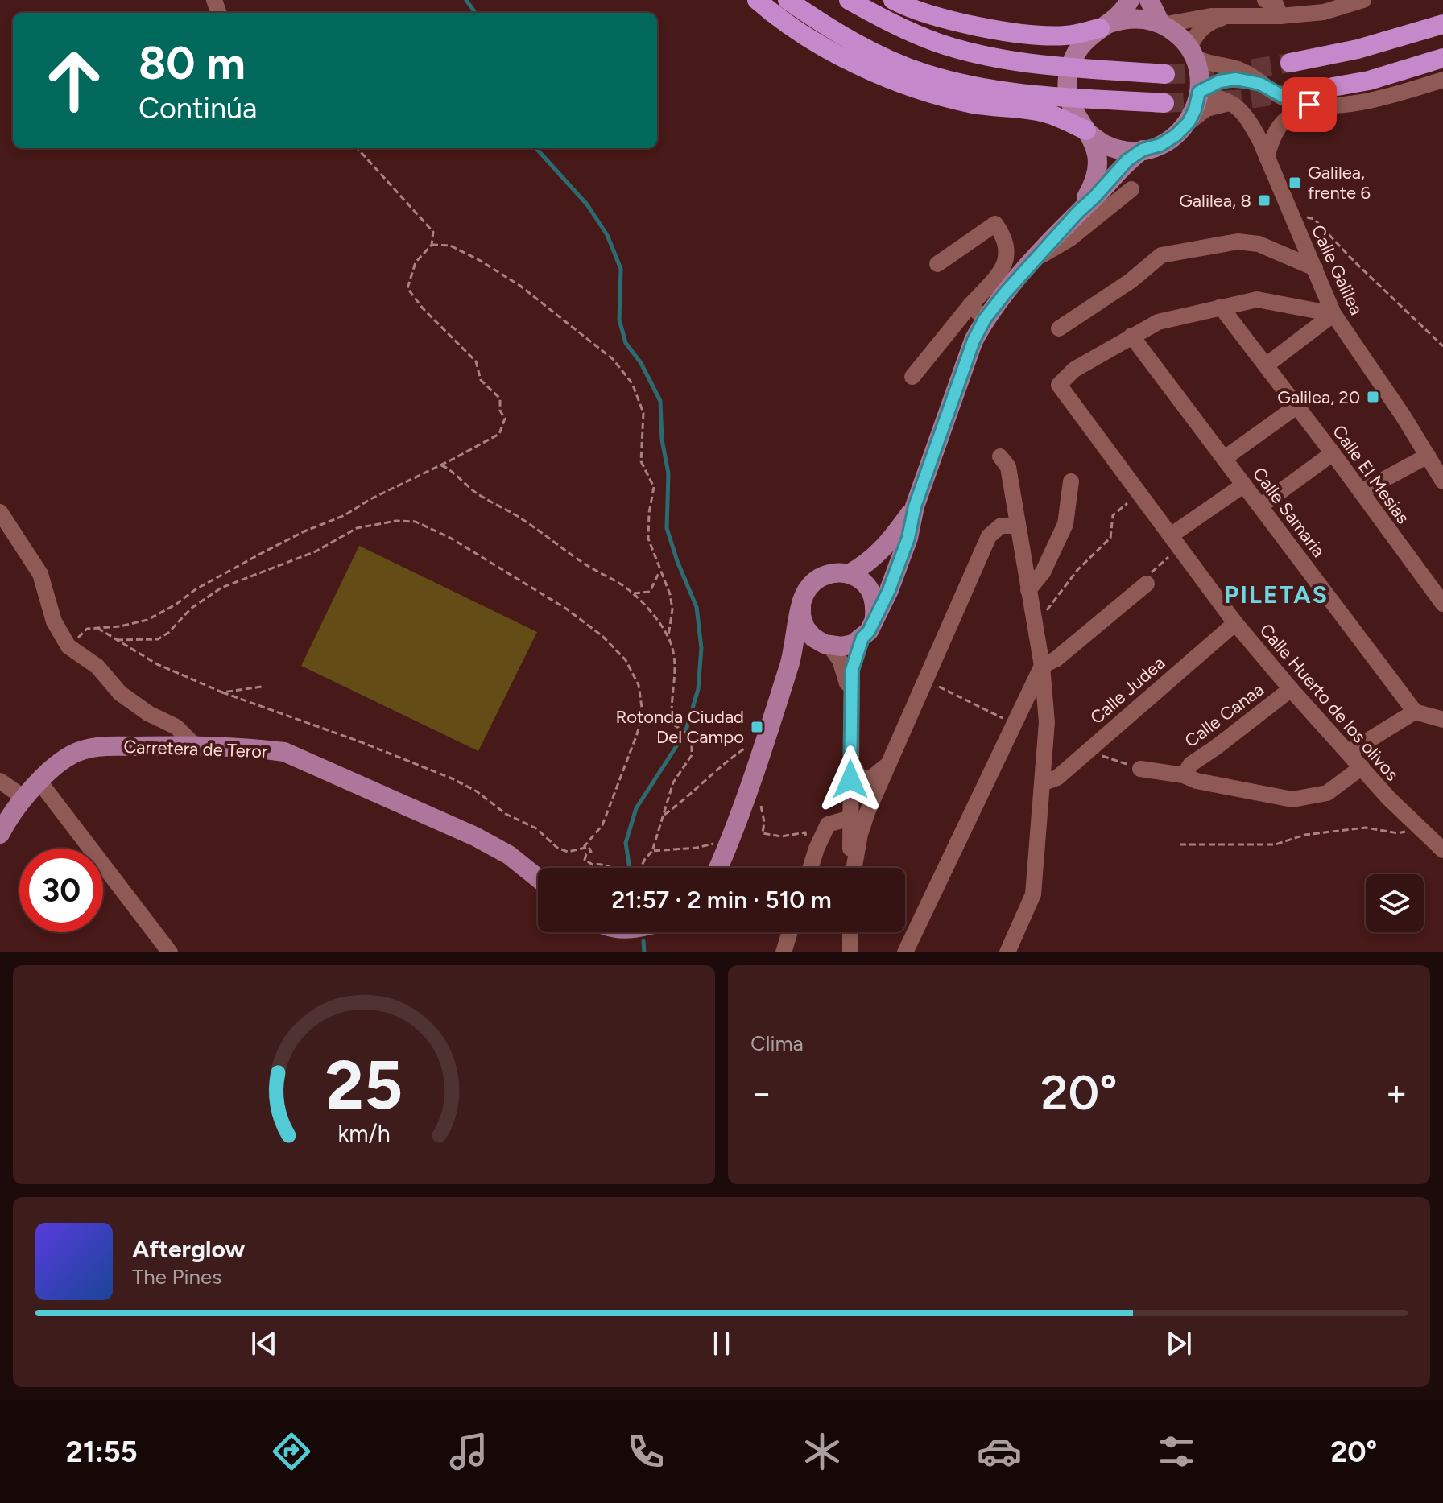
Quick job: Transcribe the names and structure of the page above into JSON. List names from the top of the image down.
{
  "streets": {
    "main road": ["Carretera de Teror"],
    "street": [
      "Calle Galilea",
      "Calle El Mesias",
      "Calle Samaria",
      "Calle Judea",
      "Calle Huerto de los olivos",
      "Calle Canaa"
    ]
  },
  "crossings": [
    ["Calle Samaria", "Calle Huerto de los olivos"],
    ["Calle Judea", "Calle Huerto de los olivos"],
    ["Calle Huerto de los olivos", "Calle Canaa"]
  ],
  "districts": ["PILETAS"],
  "places": {
    "transit": [
      "Galilea, frente 6",
      "Galilea, 8",
      "Galilea, 20",
      "Rotonda Ciudad Del Campo"
    ]
  },
  "page": {
    "turn": ["80 m", "Continúa"],
    "limit": "30",
    "trip": "21:57 · 2 min · 510 m",
    "tile": "Clima",
    "heat": ["−", "20°", "+"],
    "song": ["Afterglow", "The Pines"],
    "tabs": ["21:55", "20°"],
    "gauge": ["25", "km/h"]
  }
}
